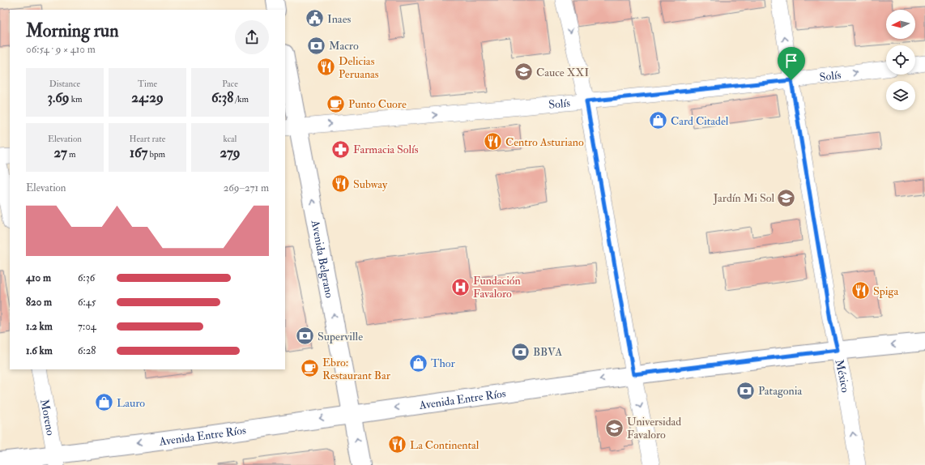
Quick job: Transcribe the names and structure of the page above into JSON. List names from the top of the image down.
{
  "streets": {
    "main road": ["Avenida Belgrano", "Avenida Entre Ríos"],
    "street": ["Solís", "México", "Moreno"]
  },
  "crossings": [
    ["Solís", "Avenida Belgrano"],
    ["Solís", "México"],
    ["Avenida Belgrano", "Avenida Entre Ríos"],
    ["México", "Avenida Entre Ríos"],
    ["Avenida Entre Ríos", "Moreno"]
  ],
  "one_way": [
    "Solís",
    "Avenida Belgrano",
    "México",
    "Avenida Entre Ríos"
  ],
  "places": {
    "public building": ["Inaes"],
    "bank": [
      "Macro",
      "Superville",
      "BBVA",
      "Patagonia"
    ],
    "restaurant": [
      "Delicias Peruanas",
      "Centro Asturiano",
      "Subway",
      "Spiga",
      "La Continental"
    ],
    "school or university": ["Cauce XXI", "Jardín Mi Sol", "Universidad Favaloro"],
    "cafe": ["Punto Cuore", "Ebro: Restaurant Bar"],
    "shop": ["Card Citadel", "Thor", "Lauro"],
    "pharmacy": ["Farmacia Solís"],
    "hospital": ["Fundación Favaloro"]
  },
  "north": "left",
  "page": {
    "heading": ["Morning run", "06:54 · 9 × 410 m"],
    "stats": [
      ["Distance", "3.69 km"],
      ["Time", "24:29"],
      ["Pace", "6:38 /km"],
      ["Elevation", "27 m"],
      ["Heart rate", "167 bpm"],
      ["kcal", "279"]
    ],
    "chart": ["Elevation", "269–271 m"],
    "list": [
      {
        "name": "410 m",
        "note": "6:36"
      },
      {
        "name": "820 m",
        "note": "6:45"
      },
      {
        "name": "1.2 km",
        "note": "7:04"
      },
      {
        "name": "1.6 km",
        "note": "6:28"
      }
    ]
  }
}
